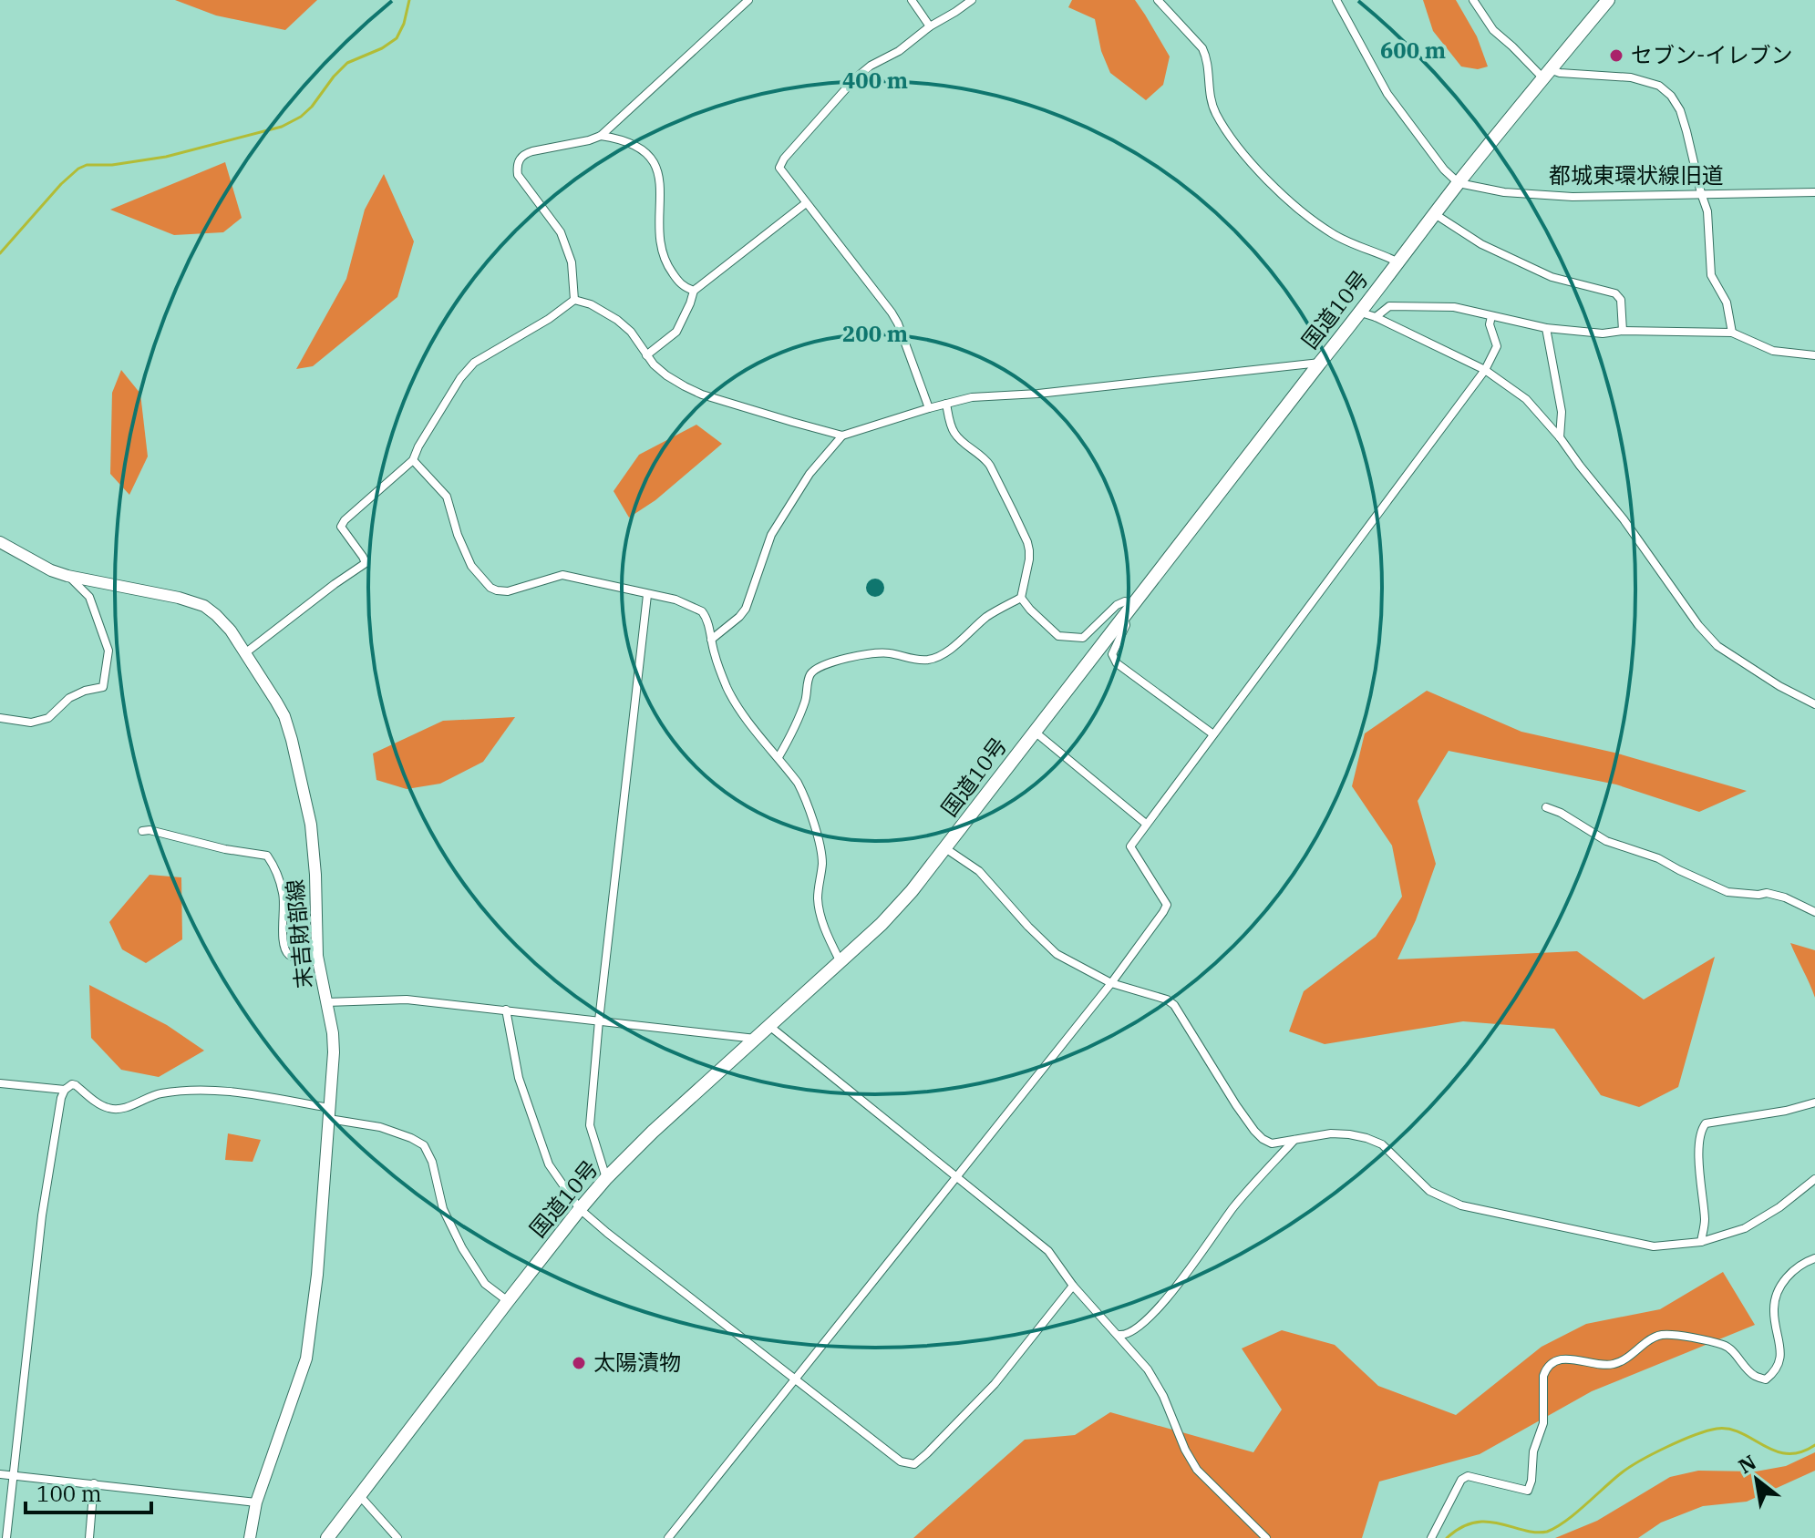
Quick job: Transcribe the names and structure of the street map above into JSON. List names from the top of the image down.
{
  "streets": {
    "highway": ["国道10号"],
    "main road": ["末吉財部線"],
    "street": ["都城東環状線旧道"]
  },
  "crossings": [
    ["都城東環状線旧道", "国道10号"]
  ],
  "places": ["セブン-イレブン", "太陽漬物"],
  "scale_bar": "100 m",
  "north": "top left",
  "rings": ["600 m", "400 m", "200 m"]
}
